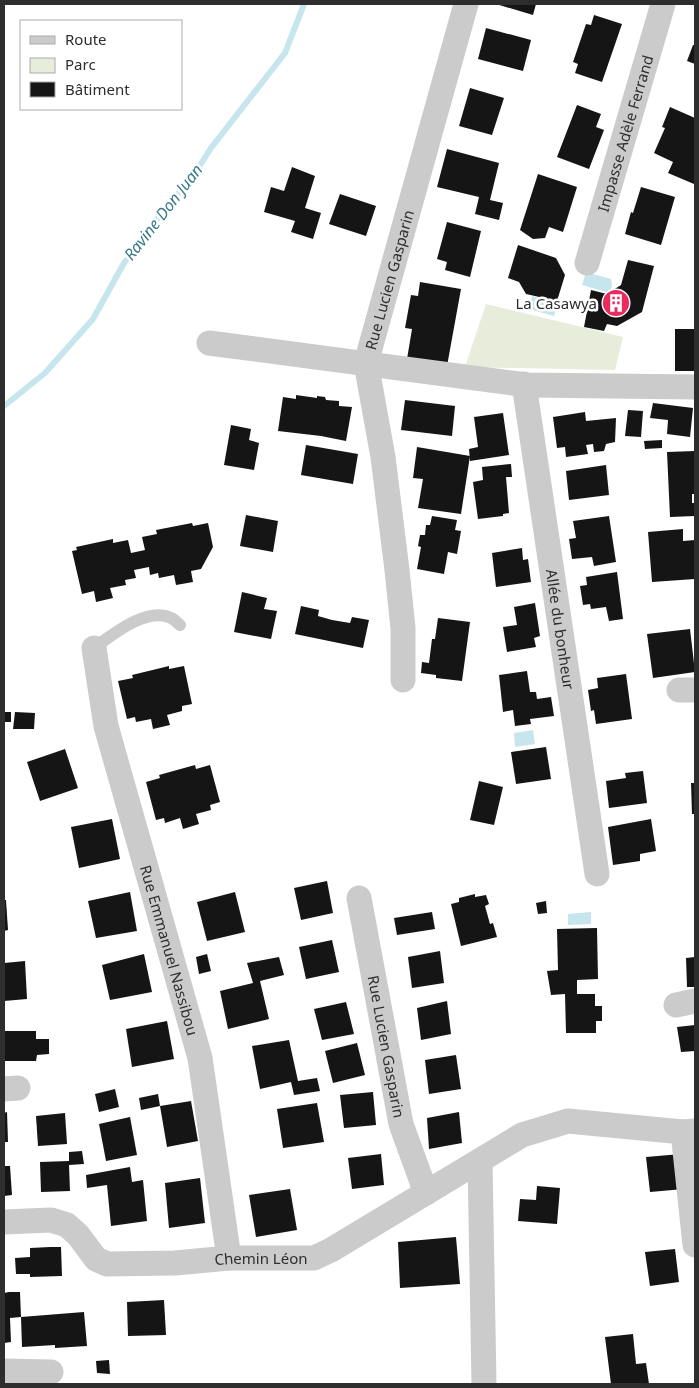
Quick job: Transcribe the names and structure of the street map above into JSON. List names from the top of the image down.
{
  "streets": {
    "street": [
      "Impasse Adèle Ferrand",
      "Rue Lucien Gasparin",
      "Allée du bonheur",
      "Rue Emmanuel Nassibou",
      "Chemin Léon"
    ]
  },
  "crossings": [
    ["Rue Lucien Gasparin", "Chemin Léon"],
    ["Rue Emmanuel Nassibou", "Chemin Léon"]
  ],
  "water": ["Ravine Don Juan"],
  "places": {
    "building": ["La Casawya"]
  },
  "legend": ["Route", "Parc", "Bâtiment"]
}
